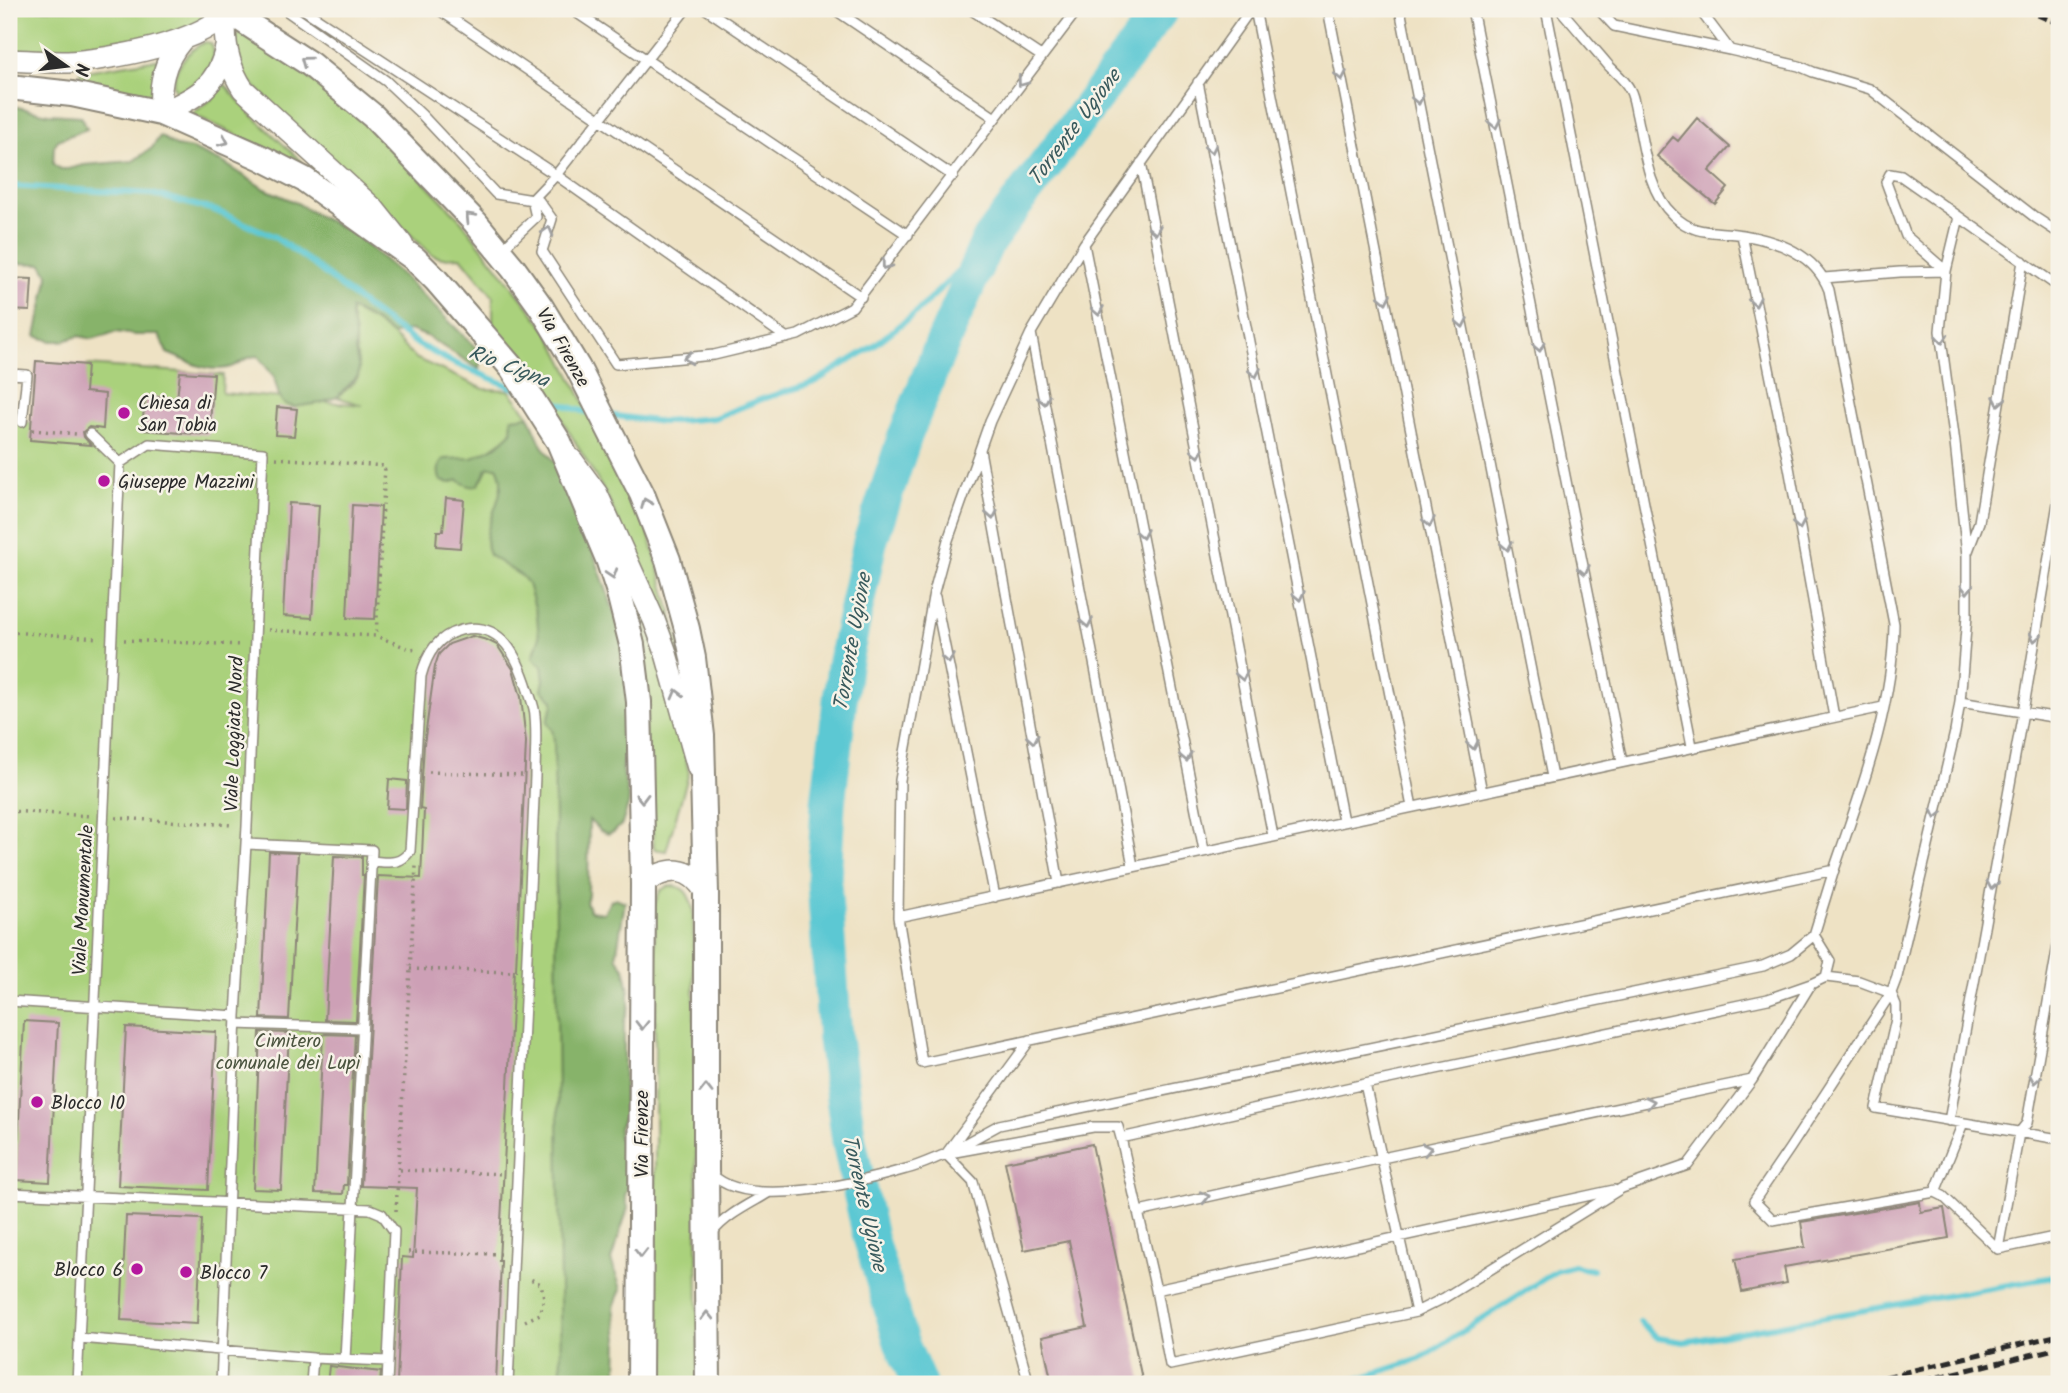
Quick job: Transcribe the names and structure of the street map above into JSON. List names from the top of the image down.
{
  "streets": {
    "main road": ["Via Firenze"],
    "lane": ["Viale Loggiato Nord", "Viale Monumentale"]
  },
  "water": ["Torrente Ugione", "Rio Cigna"],
  "parks": ["Cimitero comunale dei Lupi"],
  "places": [
    "Chiesa di San Tobia",
    "Giuseppe Mazzini",
    "Blocco 10",
    "Blocco 6",
    "Blocco 7"
  ],
  "north": "right"
}
